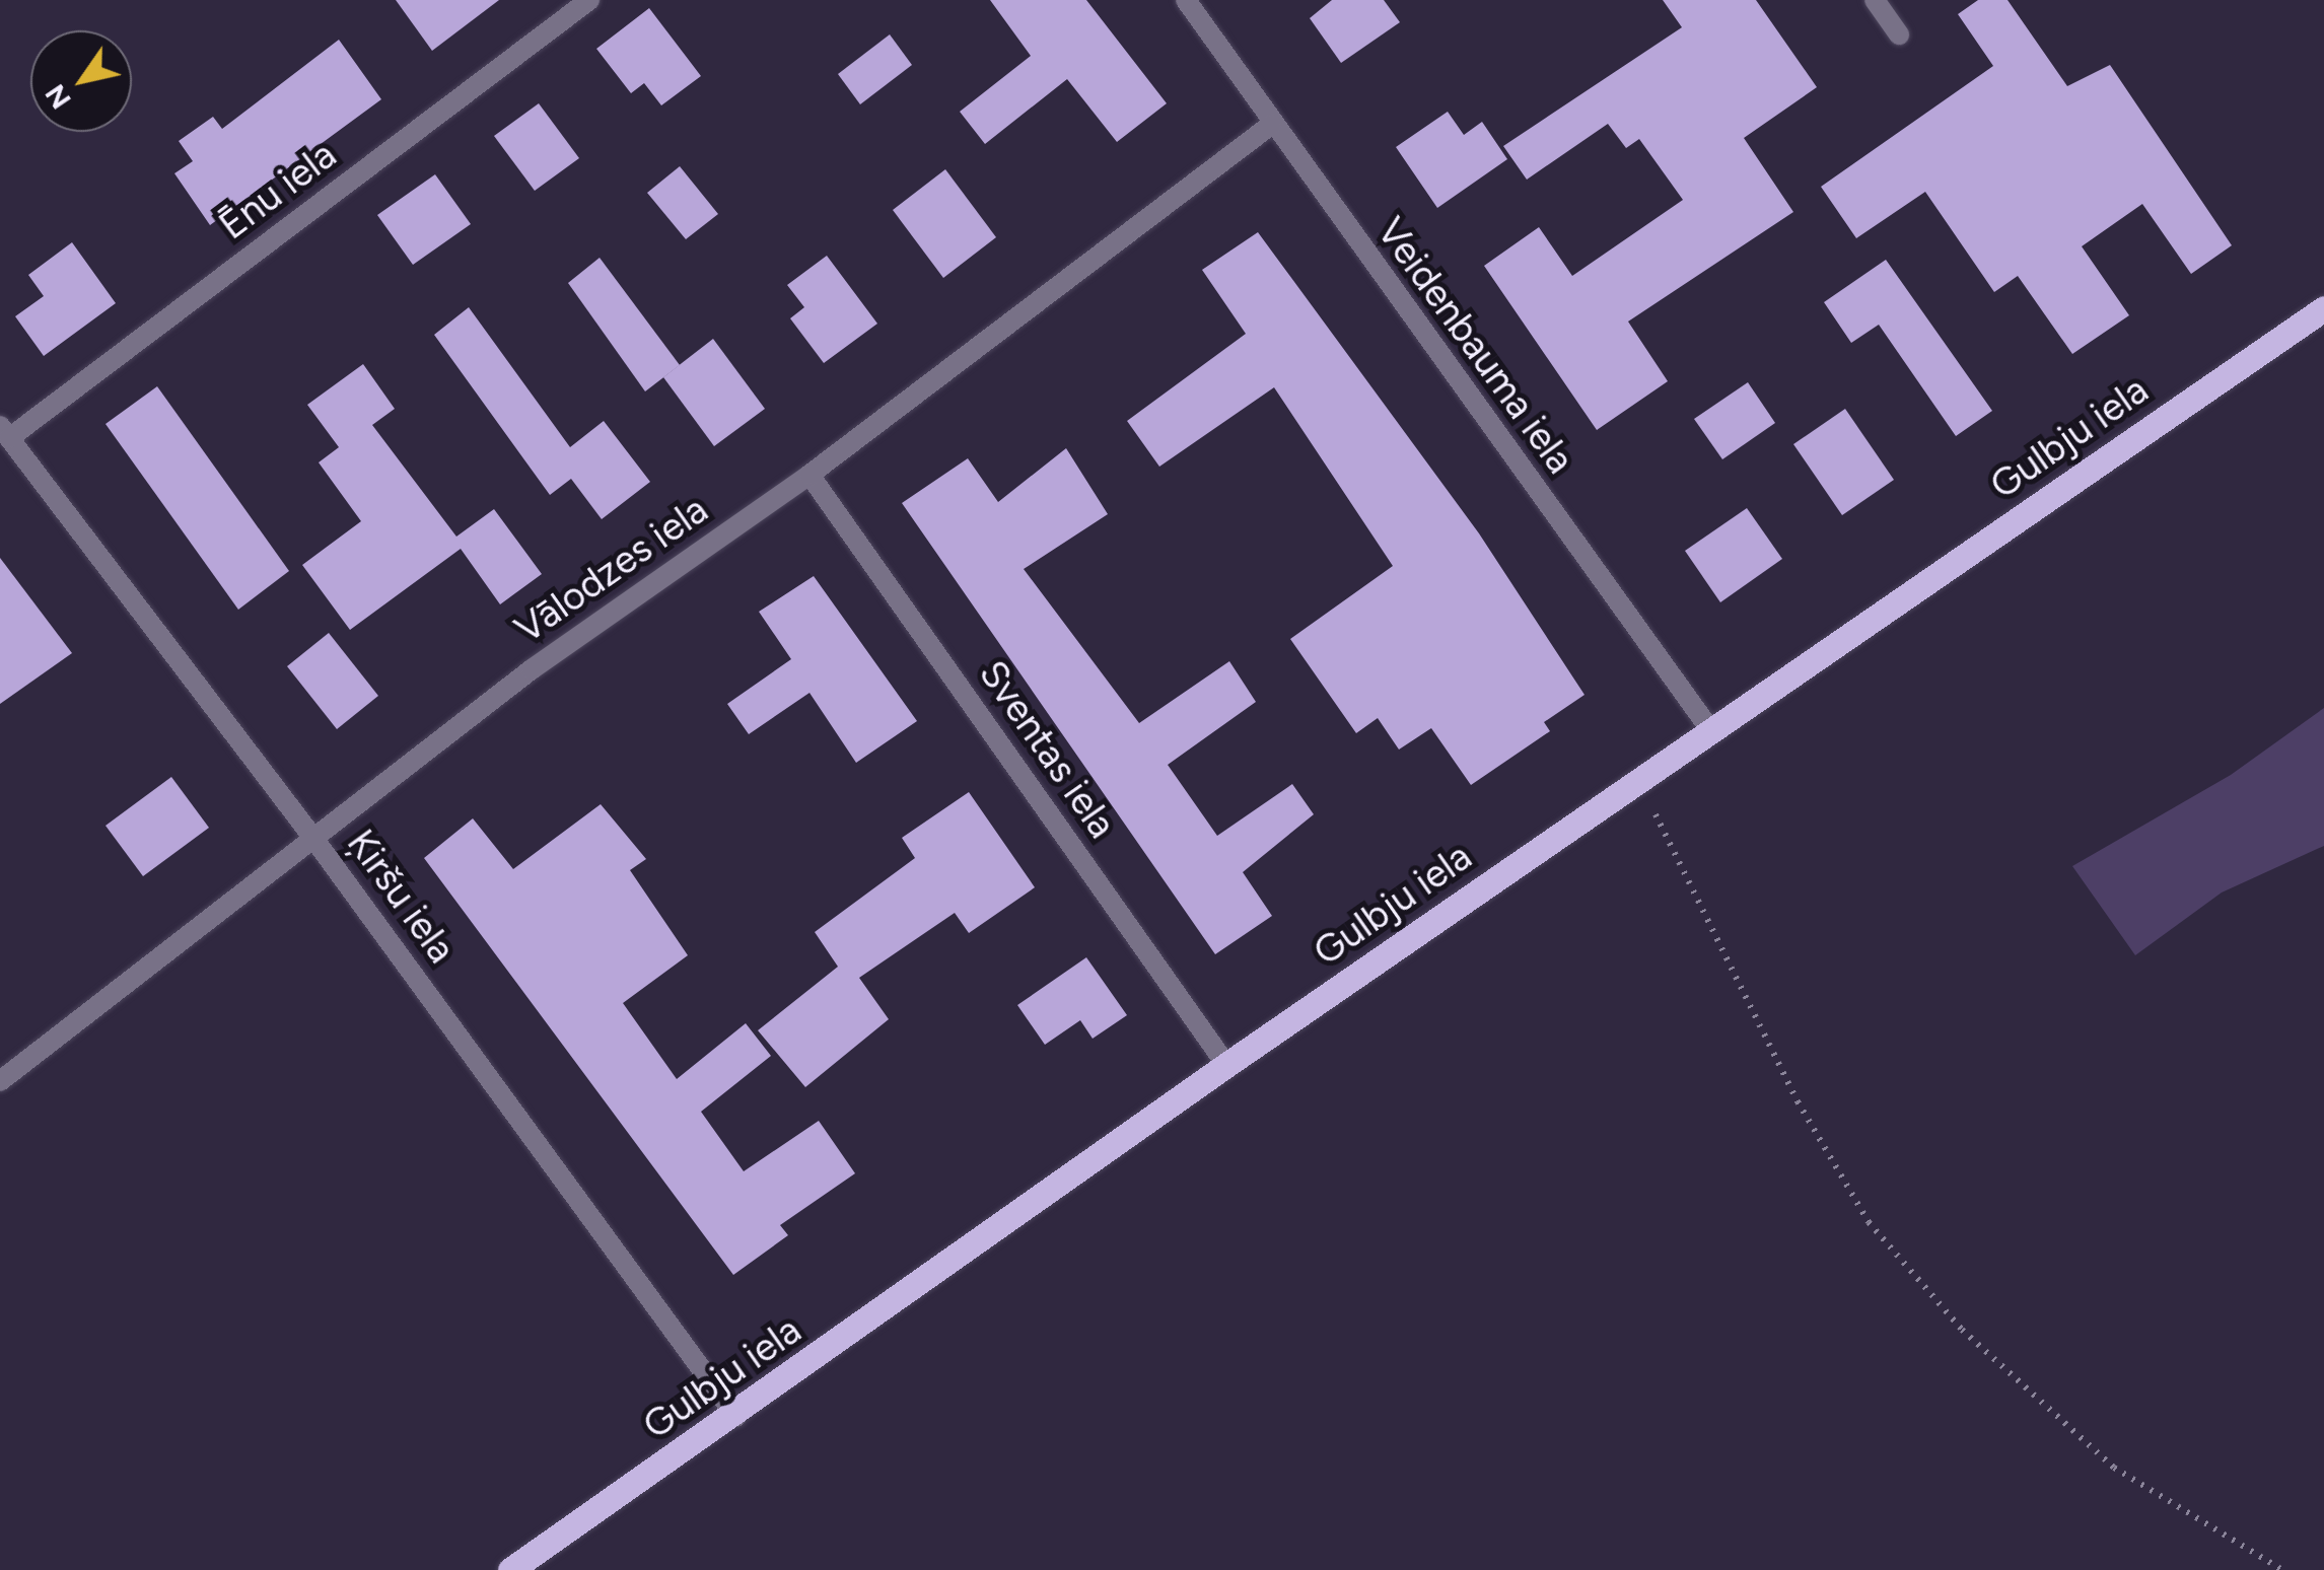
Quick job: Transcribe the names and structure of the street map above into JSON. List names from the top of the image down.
{
  "streets": {
    "main road": ["Gulbju iela"],
    "street": [
      "Ēnu iela",
      "Veidenbauma iela",
      "Vālodzes iela",
      "Sventas iela",
      "Ķiršu iela"
    ]
  },
  "crossings": [
    ["Ēnu iela", "Ķiršu iela"],
    ["Veidenbauma iela", "Gulbju iela"],
    ["Veidenbauma iela", "Vālodzes iela"],
    ["Gulbju iela", "Sventas iela"],
    ["Gulbju iela", "Ķiršu iela"],
    ["Vālodzes iela", "Sventas iela"],
    ["Vālodzes iela", "Ķiršu iela"]
  ],
  "north": "bottom left"
}
